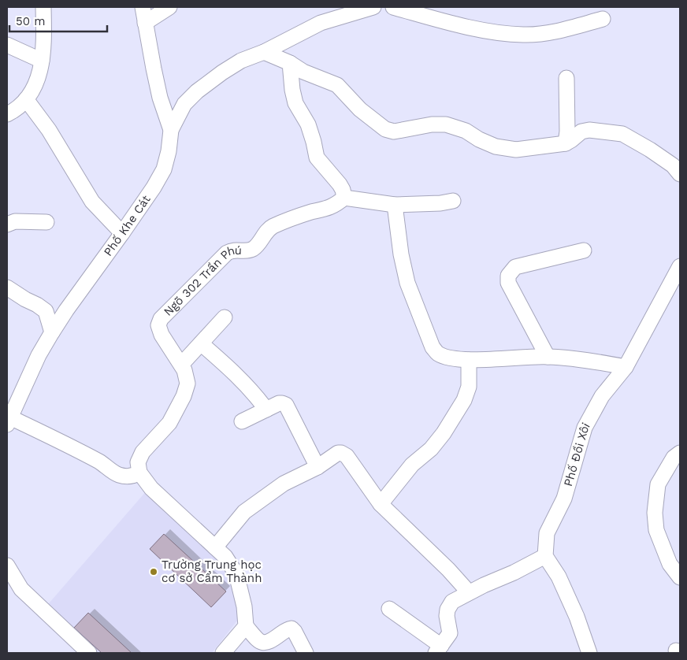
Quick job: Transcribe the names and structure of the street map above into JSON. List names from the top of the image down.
{
  "streets": {
    "street": ["Phố Khe Cát", "Ngõ 302 Trần Phú", "Phố Đồi Xôi"]
  },
  "places": ["Trường Trung học cơ sở Cẩm Thành"],
  "scale_bar": "50 m"
}
